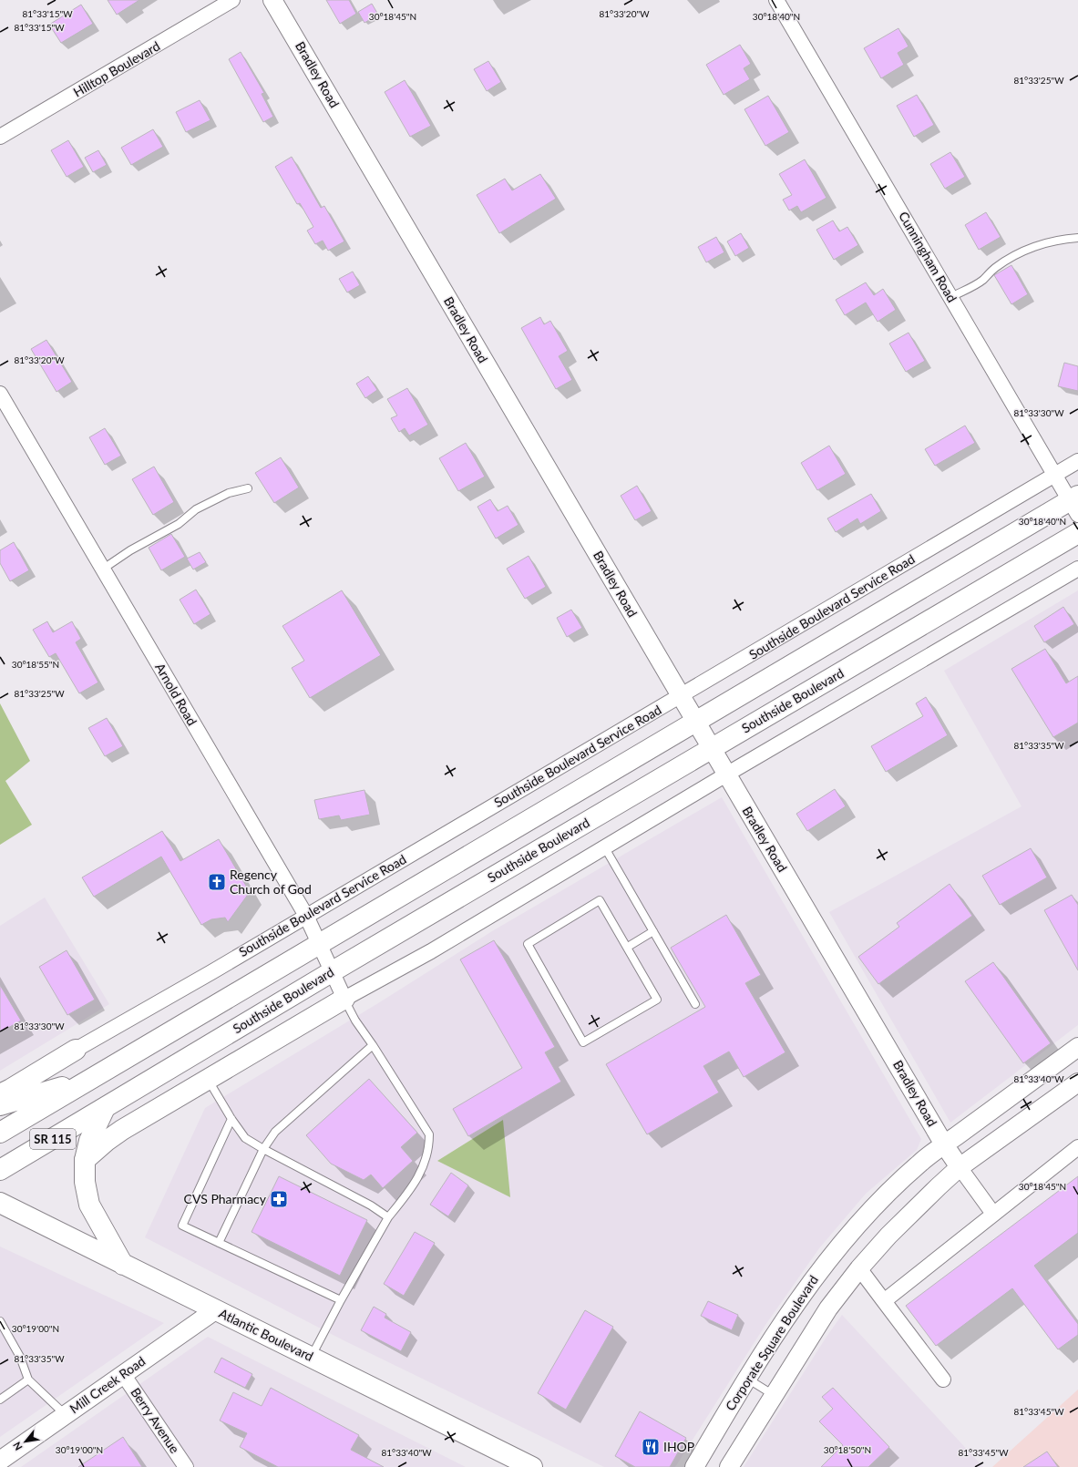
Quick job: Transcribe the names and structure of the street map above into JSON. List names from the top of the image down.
{
  "streets": {
    "main road": ["Southside Boulevard", "SR 115", "Atlantic Boulevard"],
    "street": [
      "Hilltop Boulevard",
      "Bradley Road",
      "Cunningham Road",
      "Southside Boulevard Service Road",
      "Arnold Road",
      "Corporate Square Boulevard",
      "Mill Creek Road",
      "Berry Avenue"
    ]
  },
  "crossings": [
    ["Bradley Road", "Southside Boulevard Service Road"],
    ["Bradley Road", "Southside Boulevard"],
    ["Bradley Road", "Corporate Square Boulevard"],
    ["Cunningham Road", "Southside Boulevard Service Road"],
    ["Southside Boulevard Service Road", "Arnold Road"],
    ["Arnold Road", "Southside Boulevard"],
    ["Atlantic Boulevard", "Mill Creek Road"],
    ["Mill Creek Road", "Berry Avenue"]
  ],
  "places": {
    "church": ["Regency Church of God"],
    "pharmacy": ["CVS Pharmacy"],
    "restaurant": ["IHOP"]
  },
  "north": "bottom left",
  "coordinates": [
    "81°33'15\"W",
    "81°33'20\"W",
    "30°18'45\"N",
    "30°18'40\"N",
    "81°33'25\"W",
    "81°33'30\"W",
    "30°18'55\"N",
    "81°33'35\"W",
    "81°33'40\"W",
    "30°19'00\"N",
    "81°33'45\"W",
    "30°18'50\"N"
  ]
}
